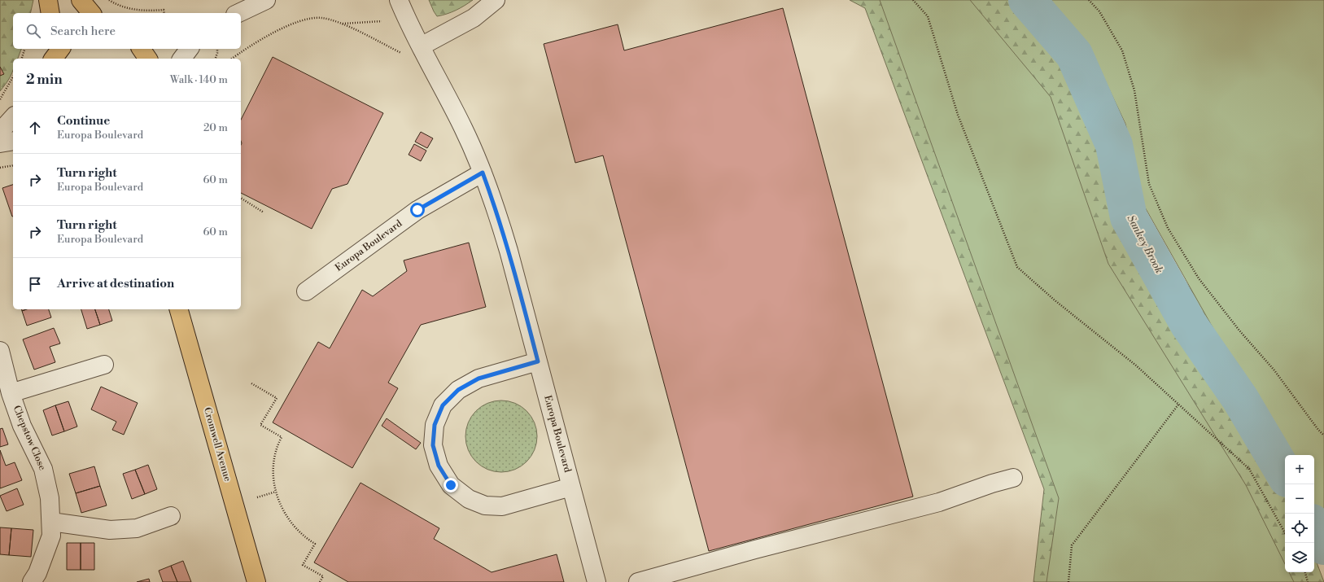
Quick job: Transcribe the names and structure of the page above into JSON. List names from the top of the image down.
{
  "streets": {
    "main road": ["Cromwell Avenue"],
    "street": ["Europa Boulevard", "Chepstow Close"]
  },
  "water": ["Sankey Brook"],
  "page": {
    "search": "Search here",
    "heading": ["2 min", "Walk · 140 m"],
    "list": [
      ["Continue", "Europa Boulevard", "20 m"],
      ["Turn right", "Europa Boulevard", "60 m"],
      ["Turn right", "Europa Boulevard", "60 m"],
      "Arrive at destination"
    ],
    "map_buttons": ["+", "−"]
  }
}
